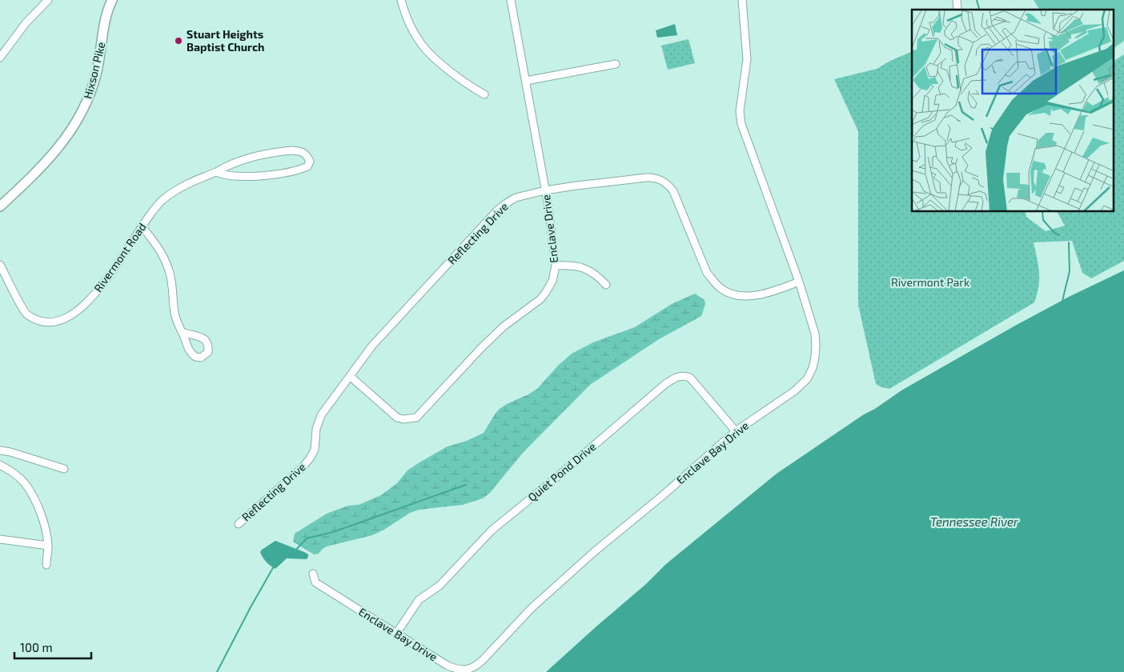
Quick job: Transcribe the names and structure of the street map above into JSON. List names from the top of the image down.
{
  "streets": {
    "main road": ["Hixson Pike"],
    "street": [
      "Enclave Drive",
      "Reflecting Drive",
      "Rivermont Road",
      "Enclave Bay Drive",
      "Quiet Pond Drive"
    ]
  },
  "crossings": [
    ["Enclave Drive", "Reflecting Drive"],
    ["Reflecting Drive", "Enclave Bay Drive"],
    ["Enclave Bay Drive", "Quiet Pond Drive"]
  ],
  "water": ["Tennessee River"],
  "parks": ["Rivermont Park"],
  "places": ["Stuart Heights Baptist Church"],
  "scale_bar": "100 m"
}
